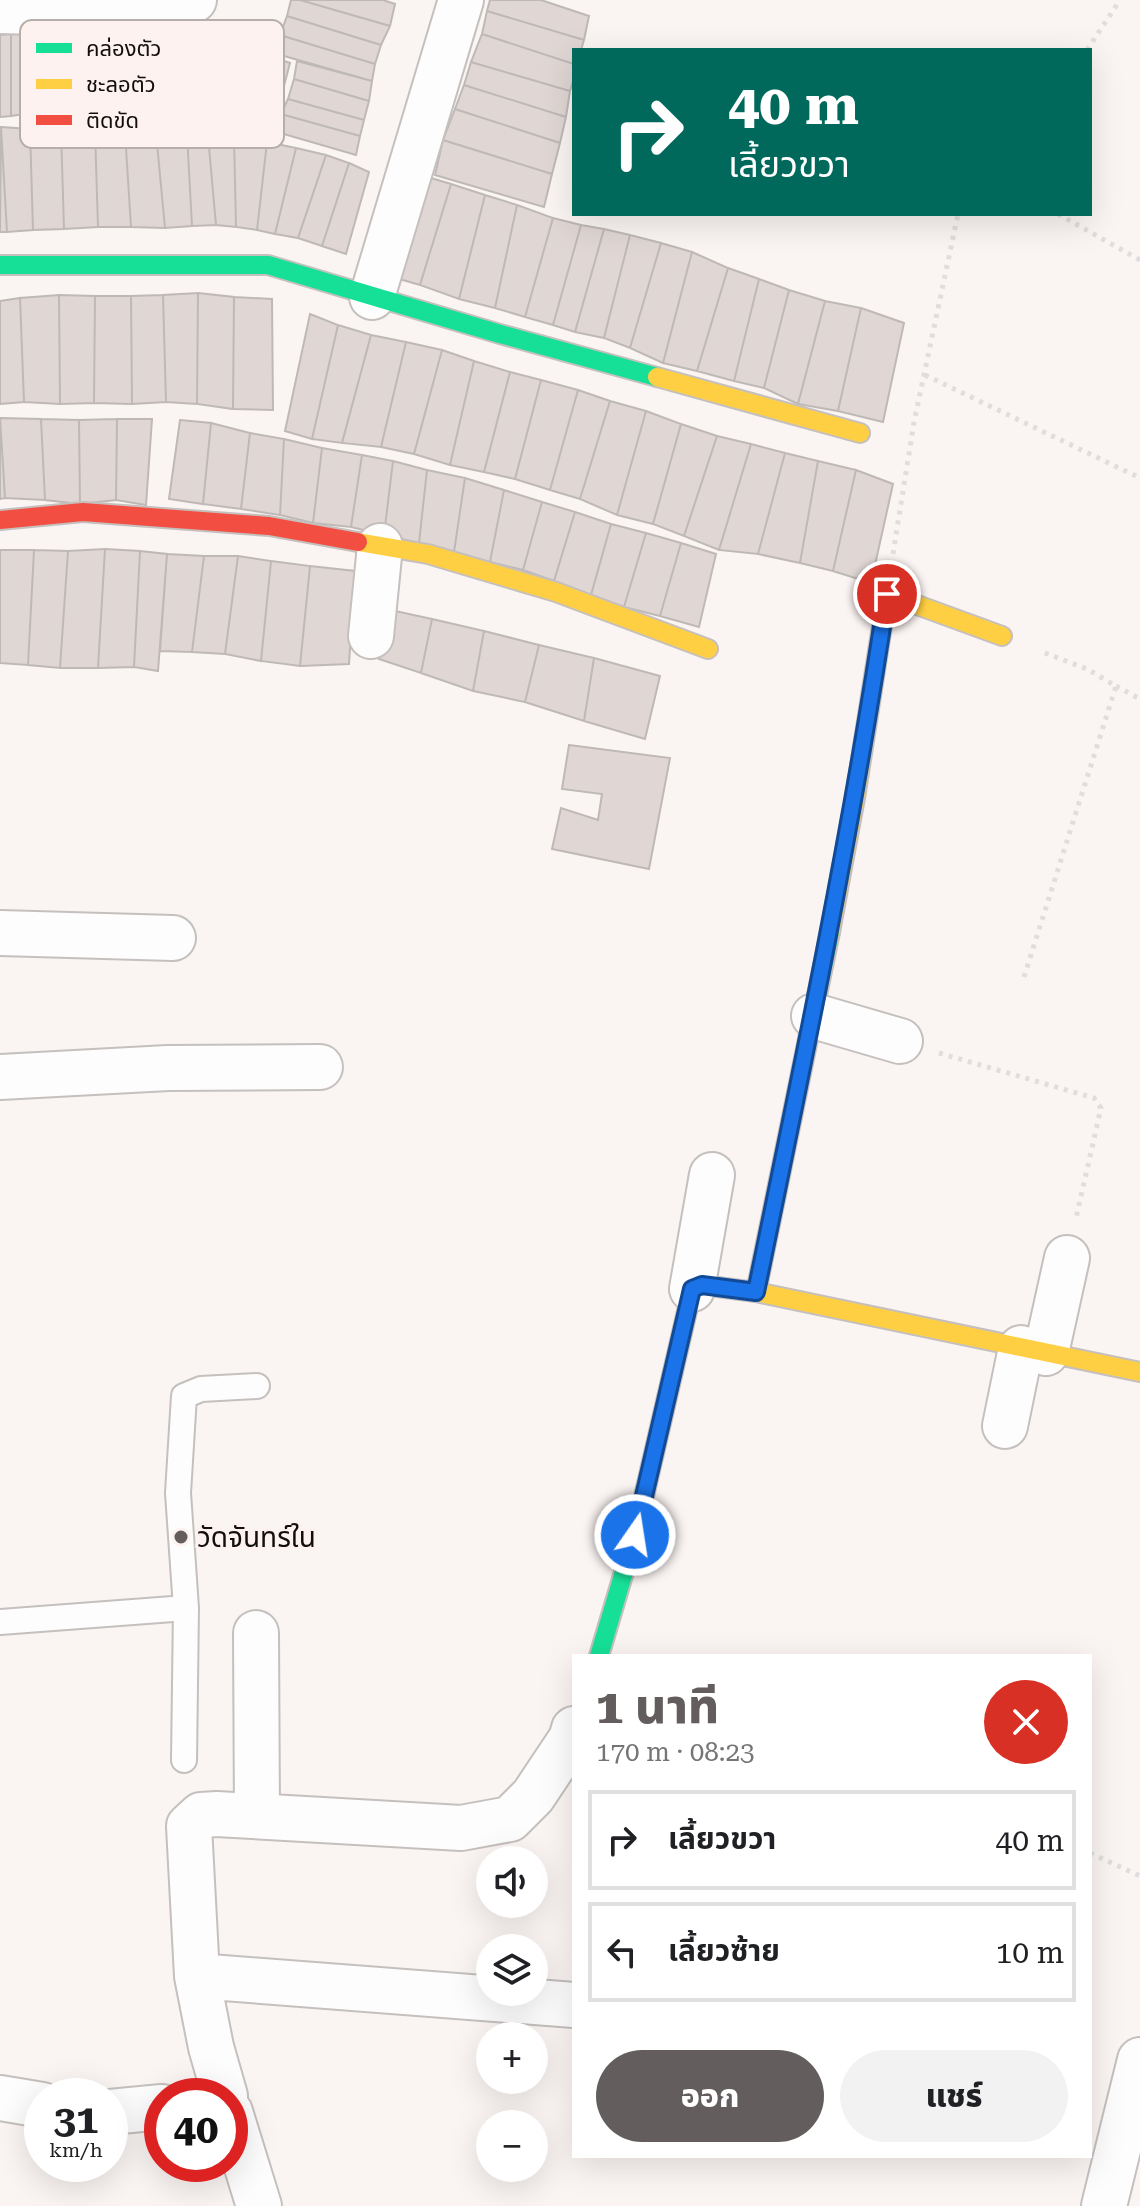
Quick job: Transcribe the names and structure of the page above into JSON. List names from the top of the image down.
{
  "places": ["วัดจันทร์ใน"],
  "legend": ["คล่องตัว", "ชะลอตัว", "ติดขัด"],
  "page": {
    "turn": ["40 m", "เลี้ยวขวา"],
    "heading": ["1 นาที", "170 m · 08:23"],
    "list": [
      {
        "name": "เลี้ยวขวา",
        "value": "40 m"
      },
      {
        "name": "เลี้ยวซ้าย",
        "value": "10 m"
      }
    ],
    "map_buttons": ["+", "−"],
    "buttons": ["ออก", "แชร์"],
    "speed": "31 km/h",
    "limit": "40"
  }
}
